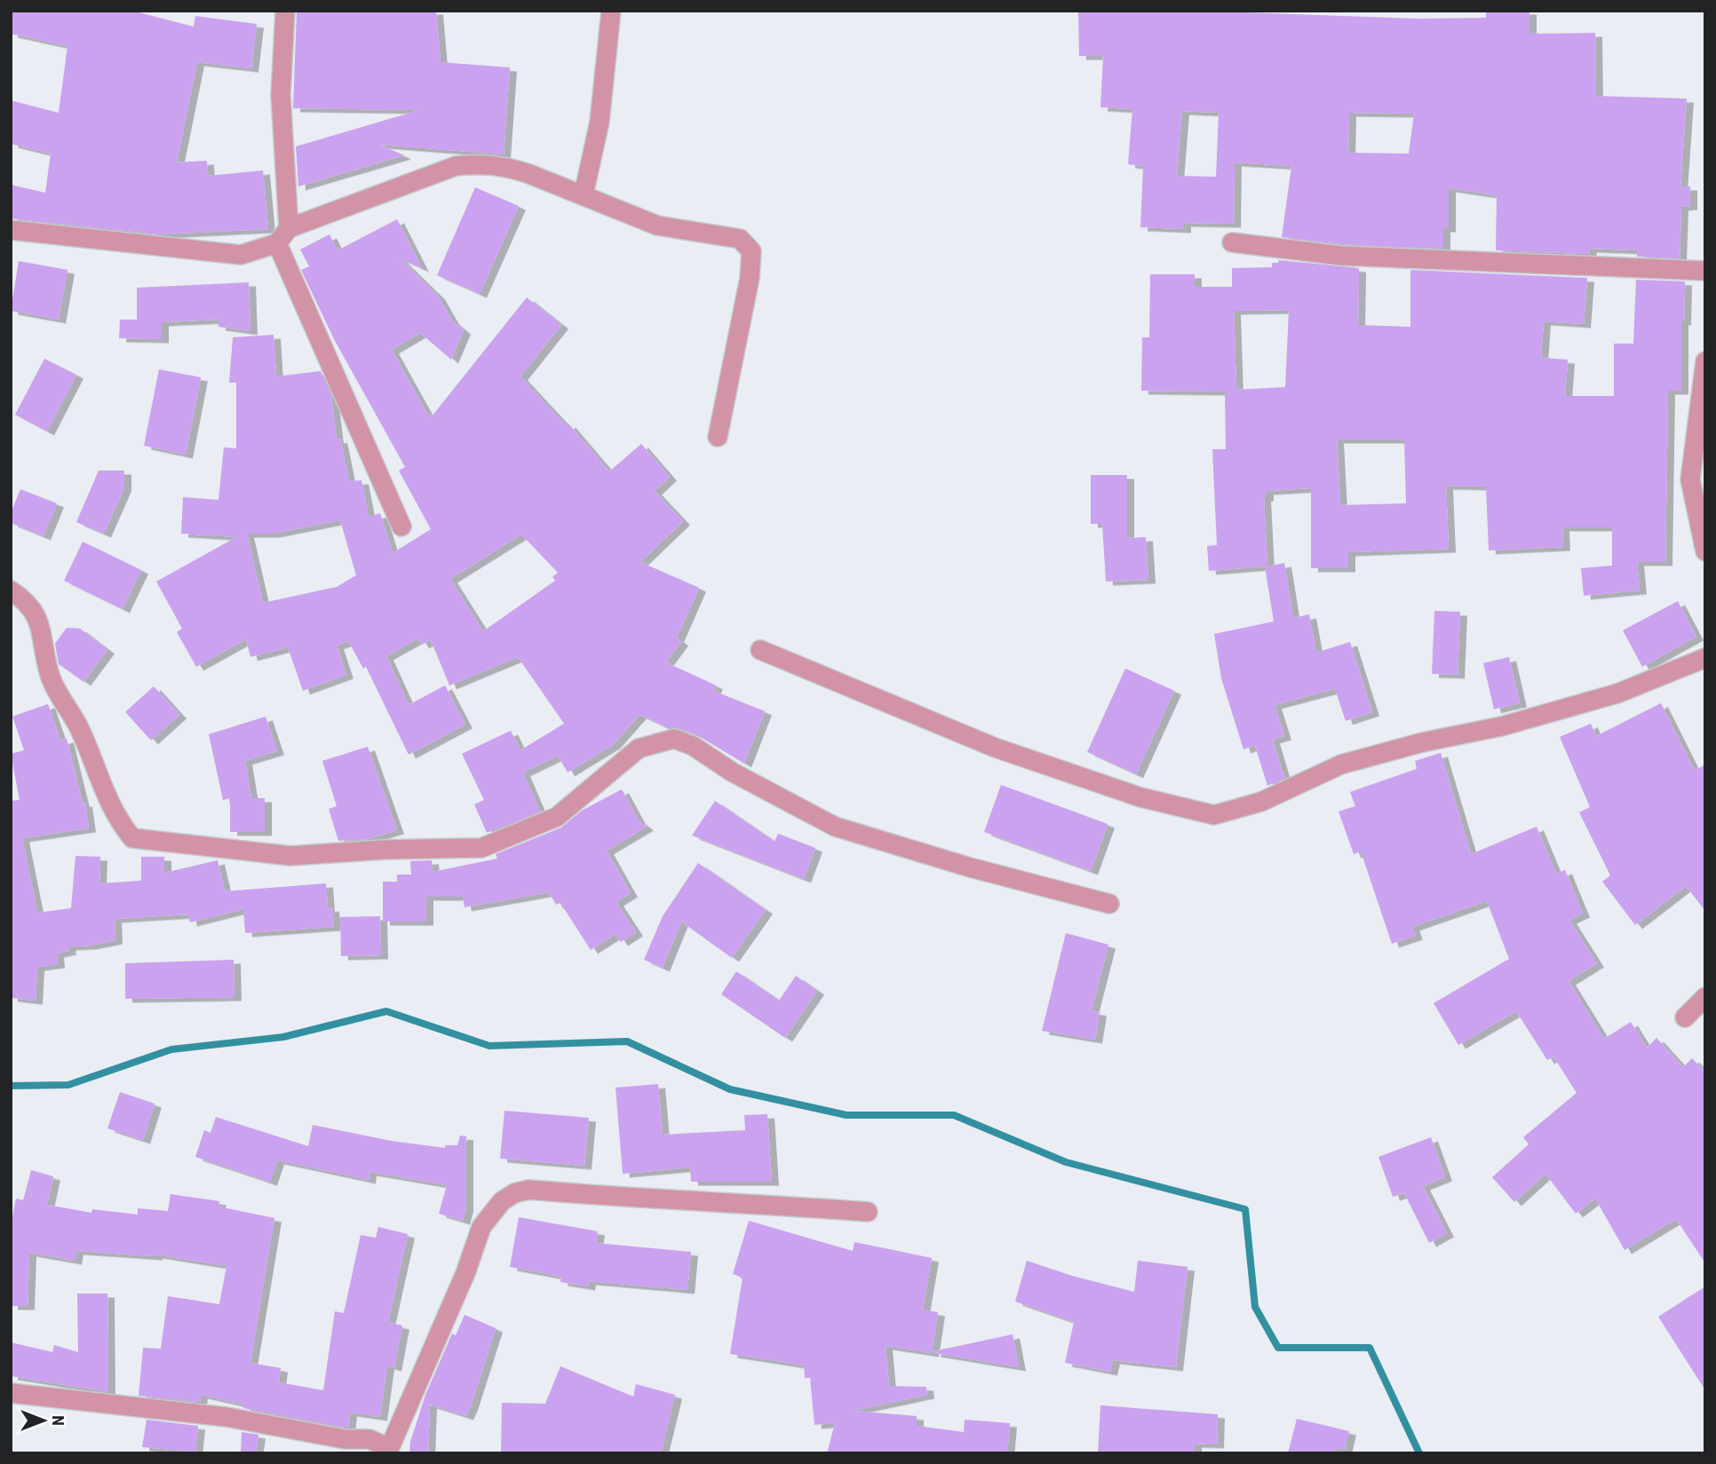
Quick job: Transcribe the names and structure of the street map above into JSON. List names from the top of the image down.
{
  "north": "right"
}
